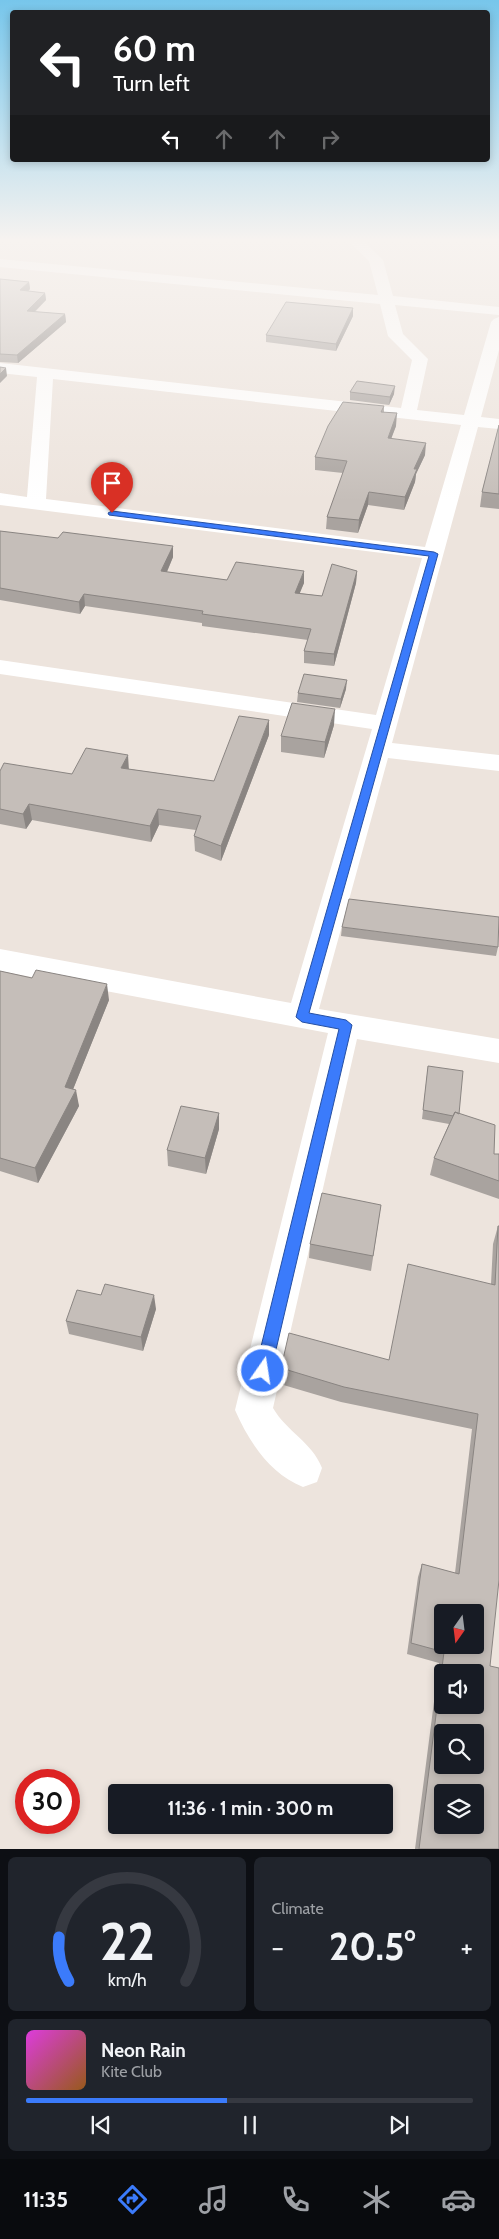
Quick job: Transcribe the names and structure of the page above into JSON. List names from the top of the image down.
{
  "north": "bottom",
  "page": {
    "turn": ["60 m", "Turn left"],
    "limit": "30",
    "trip": "11:36 · 1 min · 300 m",
    "tile": "Climate",
    "heat": ["−", "20.5°", "+"],
    "song": ["Neon Rain", "Kite Club"],
    "tabs": "11:35",
    "gauge": ["22", "km/h"]
  }
}
